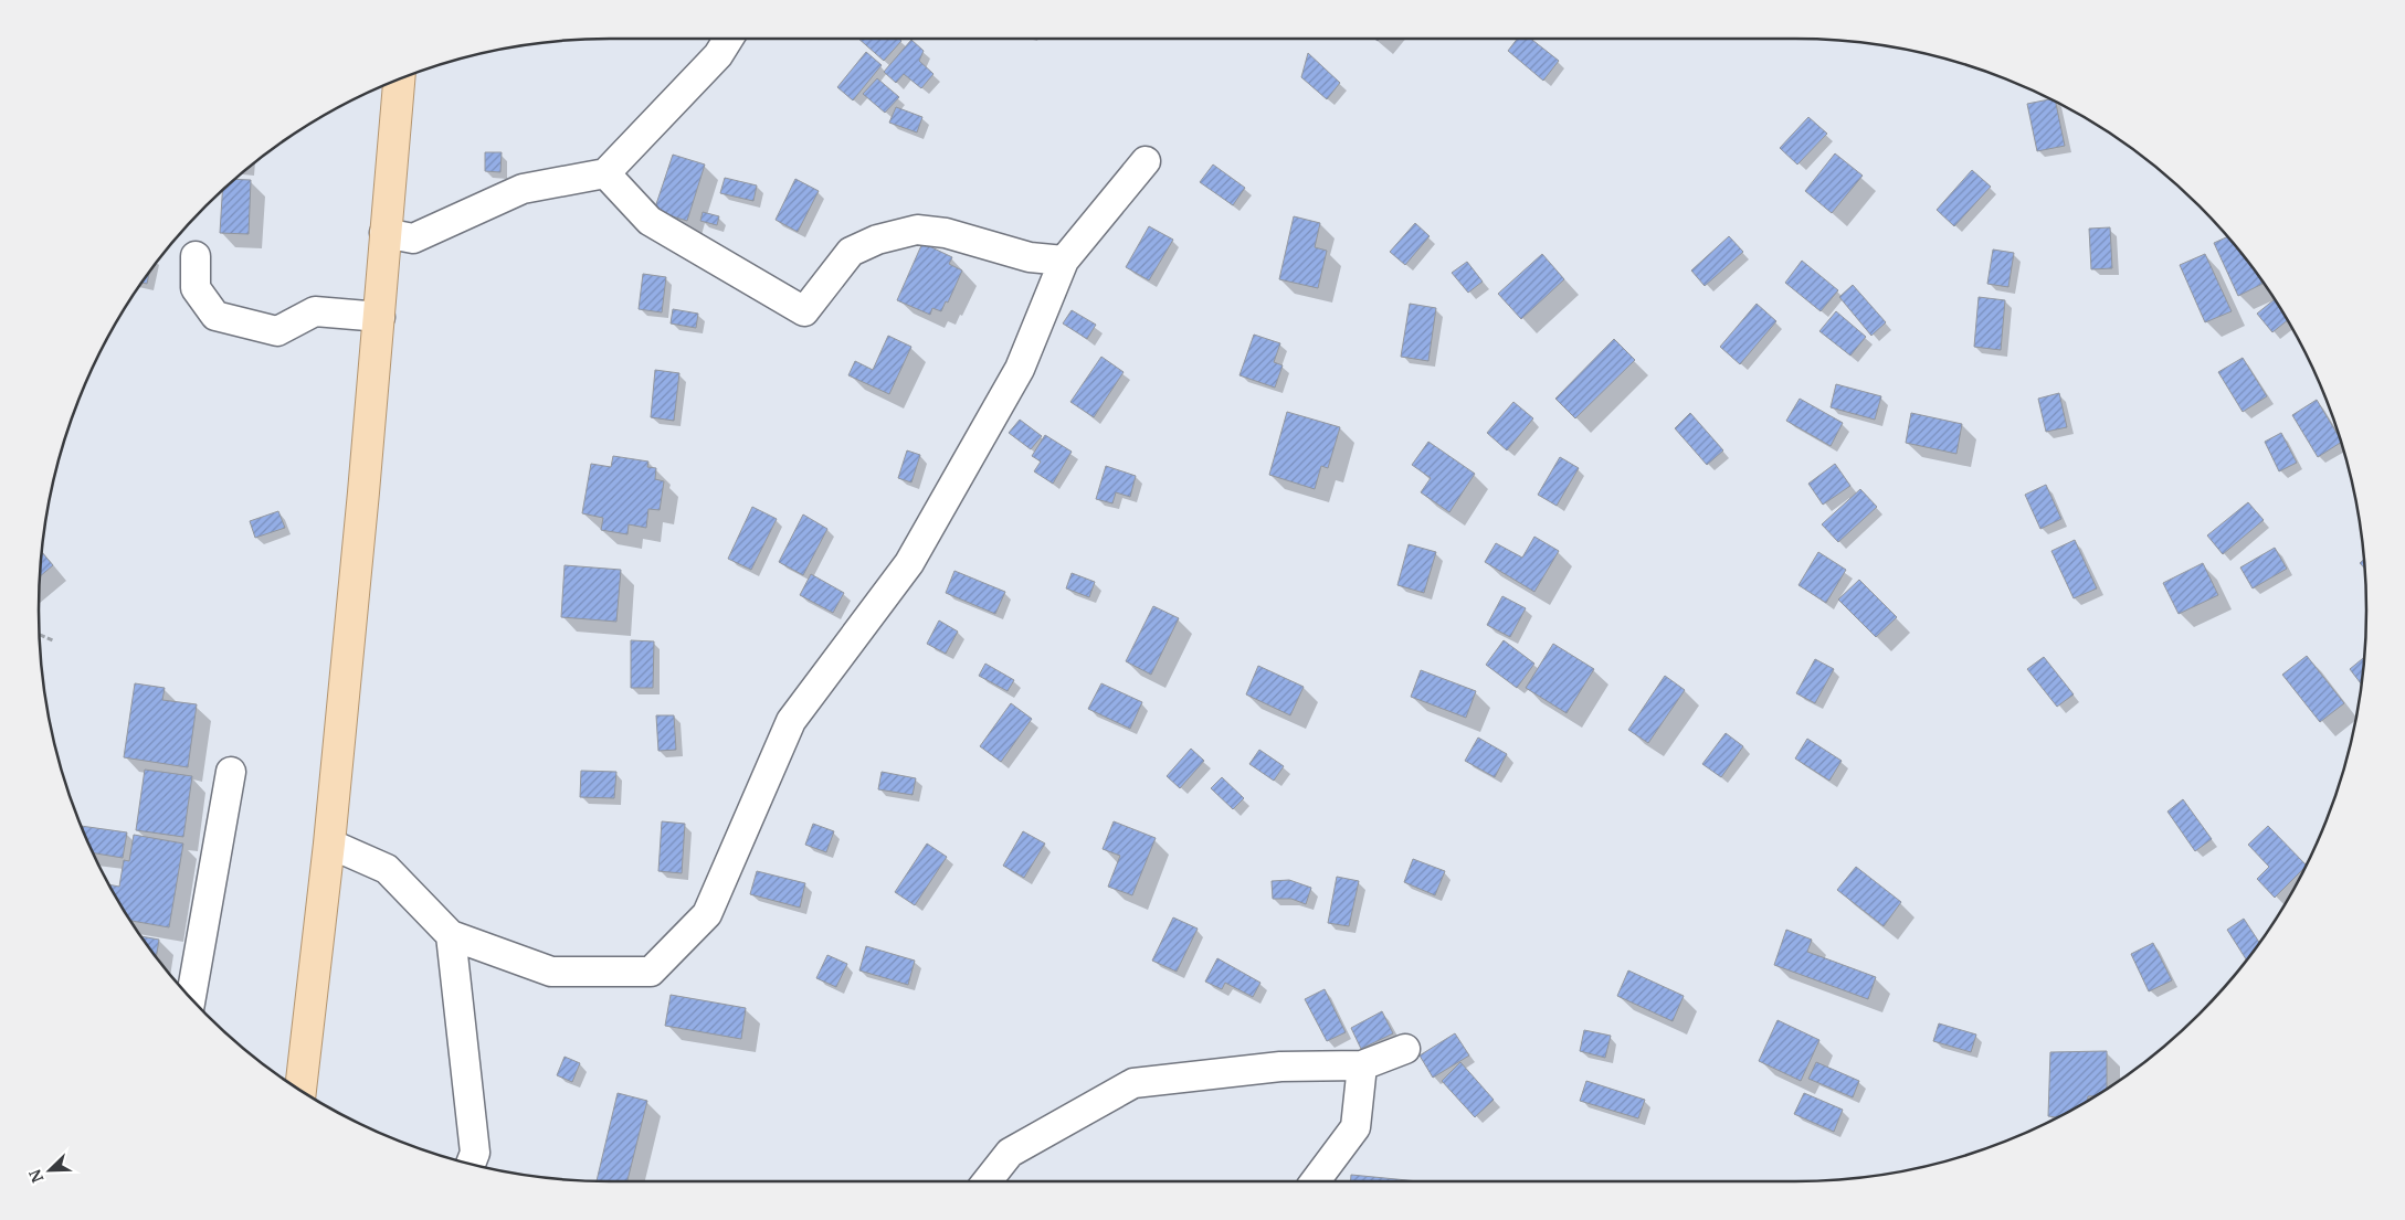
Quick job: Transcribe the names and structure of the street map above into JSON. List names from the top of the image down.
{
  "north": "bottom left"
}
